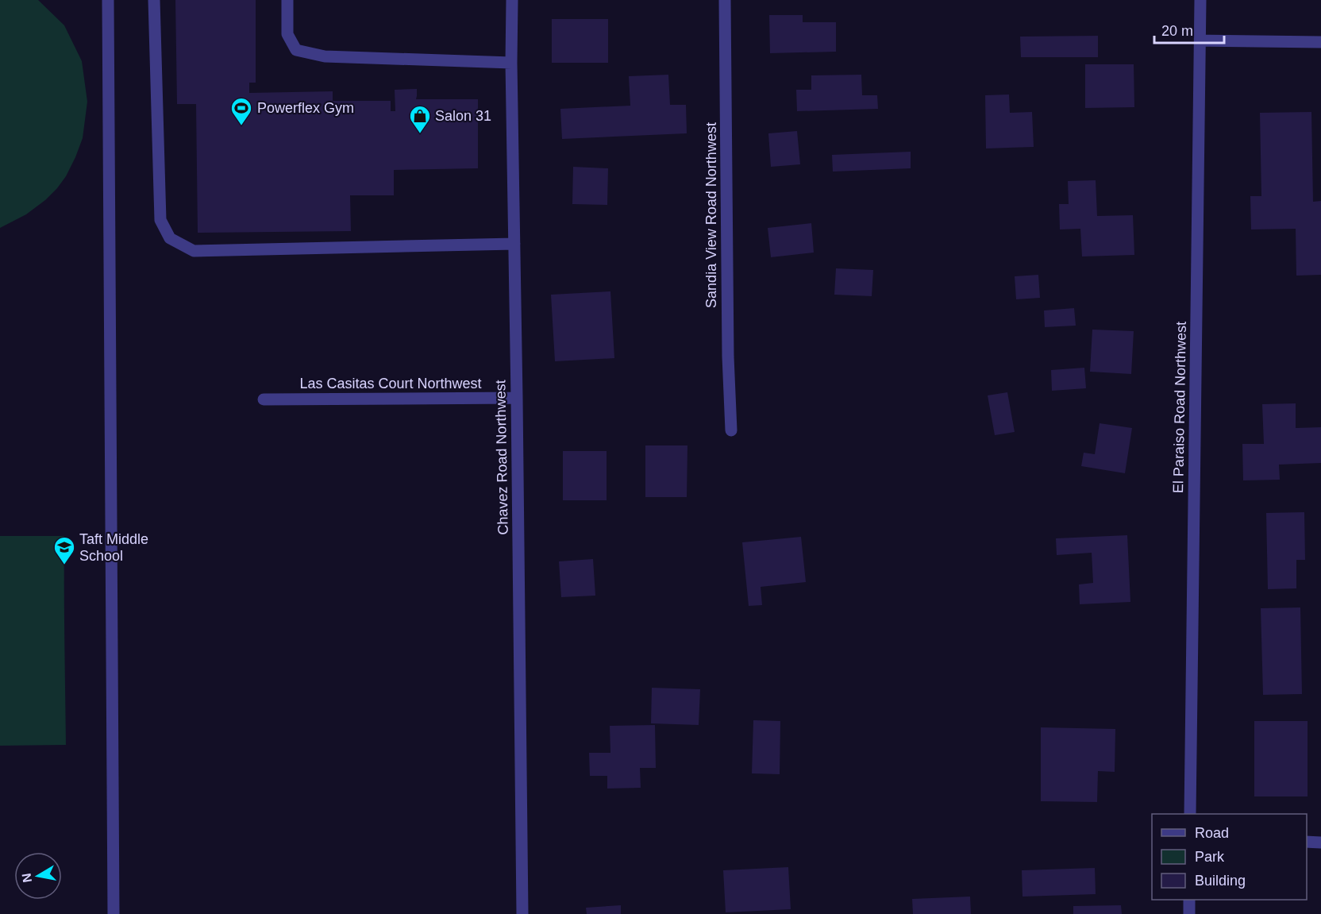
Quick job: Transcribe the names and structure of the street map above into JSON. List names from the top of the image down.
{
  "streets": {
    "street": [
      "Sandia View Road Northwest",
      "Las Casitas Court Northwest",
      "El Paraiso Road Northwest",
      "Chavez Road Northwest"
    ]
  },
  "crossings": [
    ["Las Casitas Court Northwest", "Chavez Road Northwest"]
  ],
  "places": {
    "sports": ["Powerflex Gym"],
    "shop": ["Salon 31"],
    "school or university": ["Taft Middle School"]
  },
  "legend": ["Road", "Park", "Building"],
  "scale_bar": "20 m",
  "north": "left"
}
